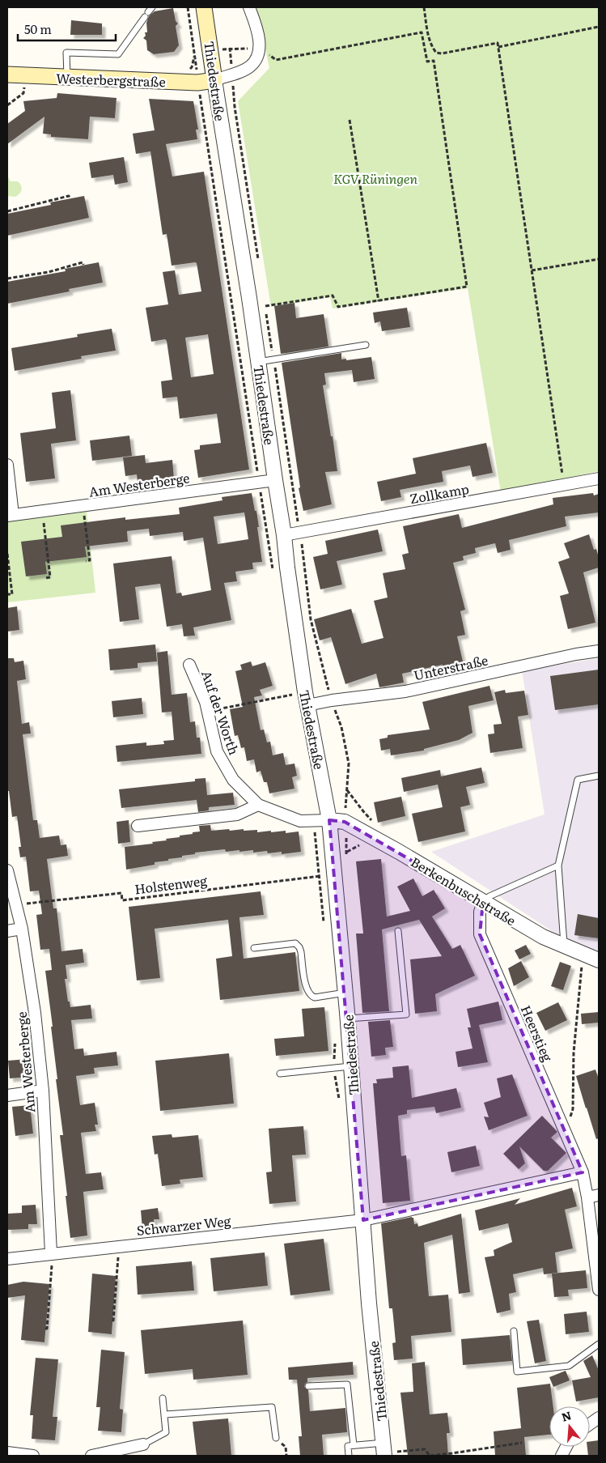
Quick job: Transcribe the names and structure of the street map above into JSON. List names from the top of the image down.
{
  "streets": {
    "main road": ["Westerbergstraße", "Thiedestraße"],
    "street": [
      "Am Westerberge",
      "Zollkamp",
      "Unterstraße",
      "Auf der Worth",
      "Berkenbuschstraße",
      "Heerstieg",
      "Schwarzer Weg"
    ],
    "path": ["Holstenweg"]
  },
  "crossings": [
    ["Westerbergstraße", "Thiedestraße"],
    ["Thiedestraße", "Am Westerberge"],
    ["Thiedestraße", "Zollkamp"],
    ["Thiedestraße", "Unterstraße"],
    ["Thiedestraße", "Auf der Worth"],
    ["Thiedestraße", "Holstenweg"],
    ["Thiedestraße", "Berkenbuschstraße"],
    ["Thiedestraße", "Schwarzer Weg"],
    ["Am Westerberge", "Holstenweg"],
    ["Am Westerberge", "Schwarzer Weg"],
    ["Auf der Worth", "Berkenbuschstraße"],
    ["Berkenbuschstraße", "Heerstieg"]
  ],
  "parks": ["KGV Rüningen"],
  "scale_bar": "50 m",
  "north": "top"
}
